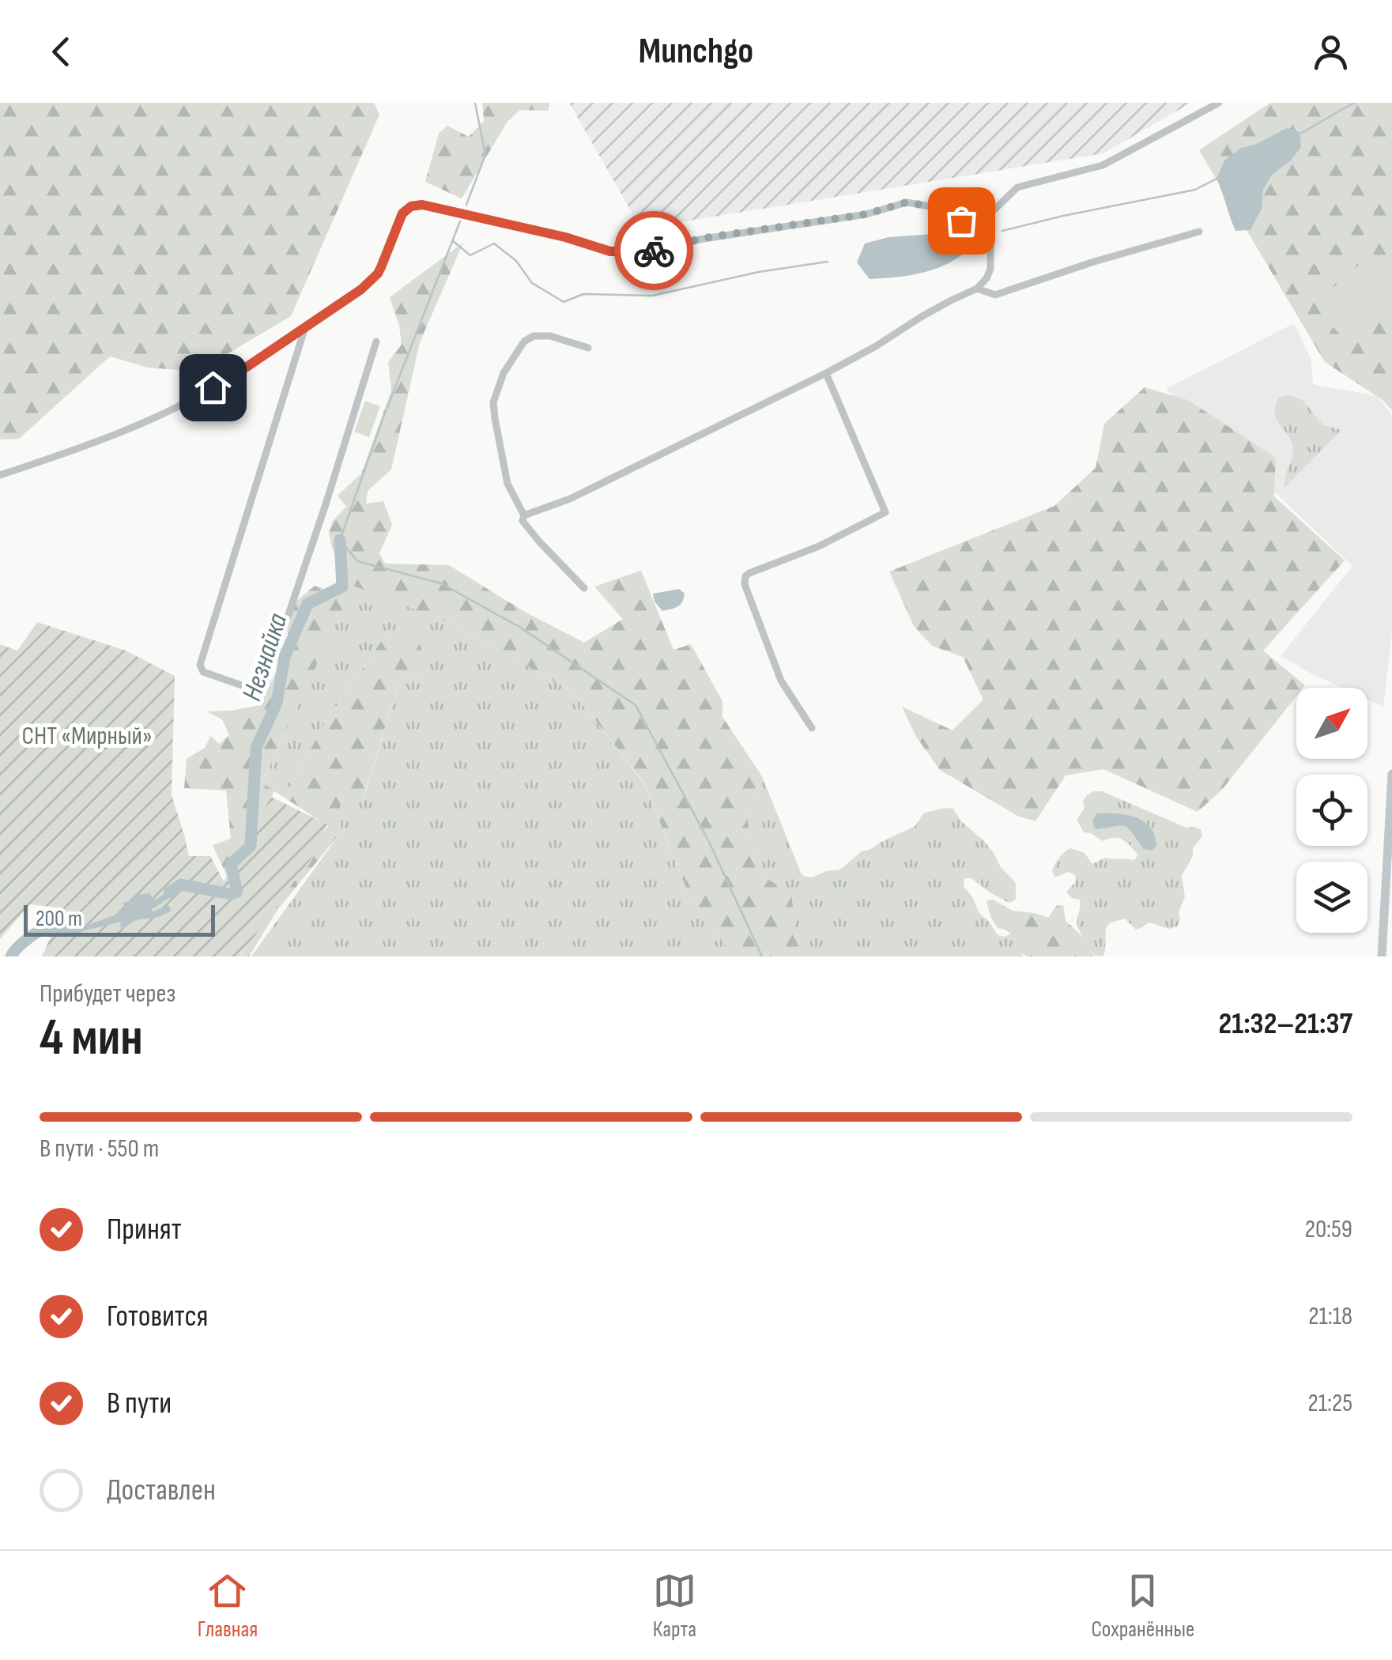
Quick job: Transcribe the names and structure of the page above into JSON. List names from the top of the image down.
{
  "water": ["Незнайка"],
  "parks": ["СНТ «Мирный»"],
  "scale_bar": "200 m",
  "north": "top right",
  "page": {
    "header": "Munchgo",
    "scale": "200 m",
    "heading": ["4 мин", "Прибудет через", "21:32–21:37"],
    "bar": "В пути · 550 m",
    "list": [
      ["Принят", "20:59"],
      ["Готовится", "21:18"],
      ["В пути", "21:25"],
      "Доставлен"
    ],
    "tabs": ["Главная", "Карта", "Сохранённые"]
  }
}
